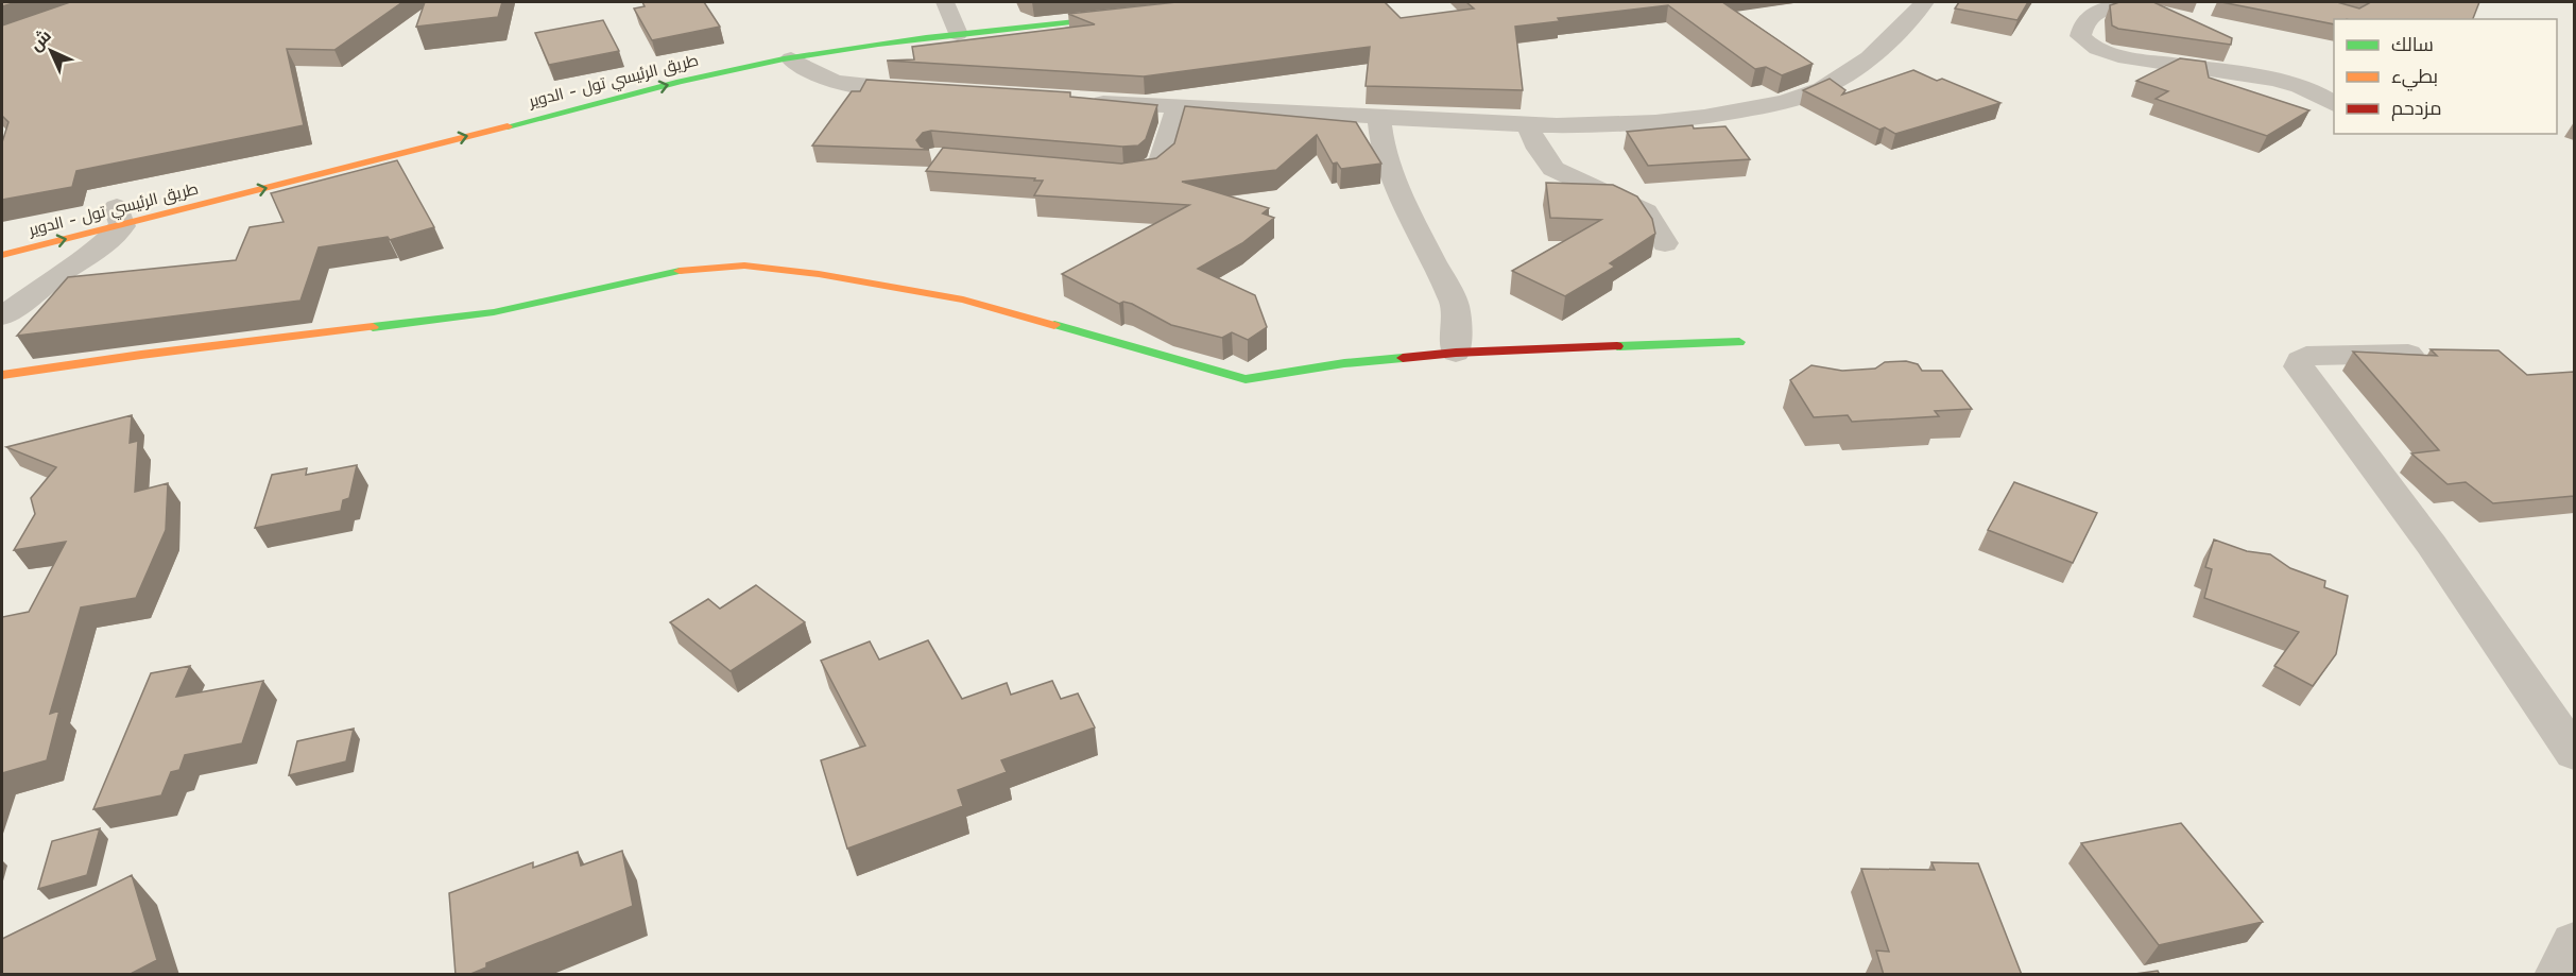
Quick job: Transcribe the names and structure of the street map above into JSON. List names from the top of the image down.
{
  "streets": {
    "street": ["طريق الرئيسي تول - الدوير"]
  },
  "one_way": ["طريق الرئيسي تول - الدوير"],
  "legend": ["سالك", "بطيء", "مزدحم"],
  "north": "top left"
}
